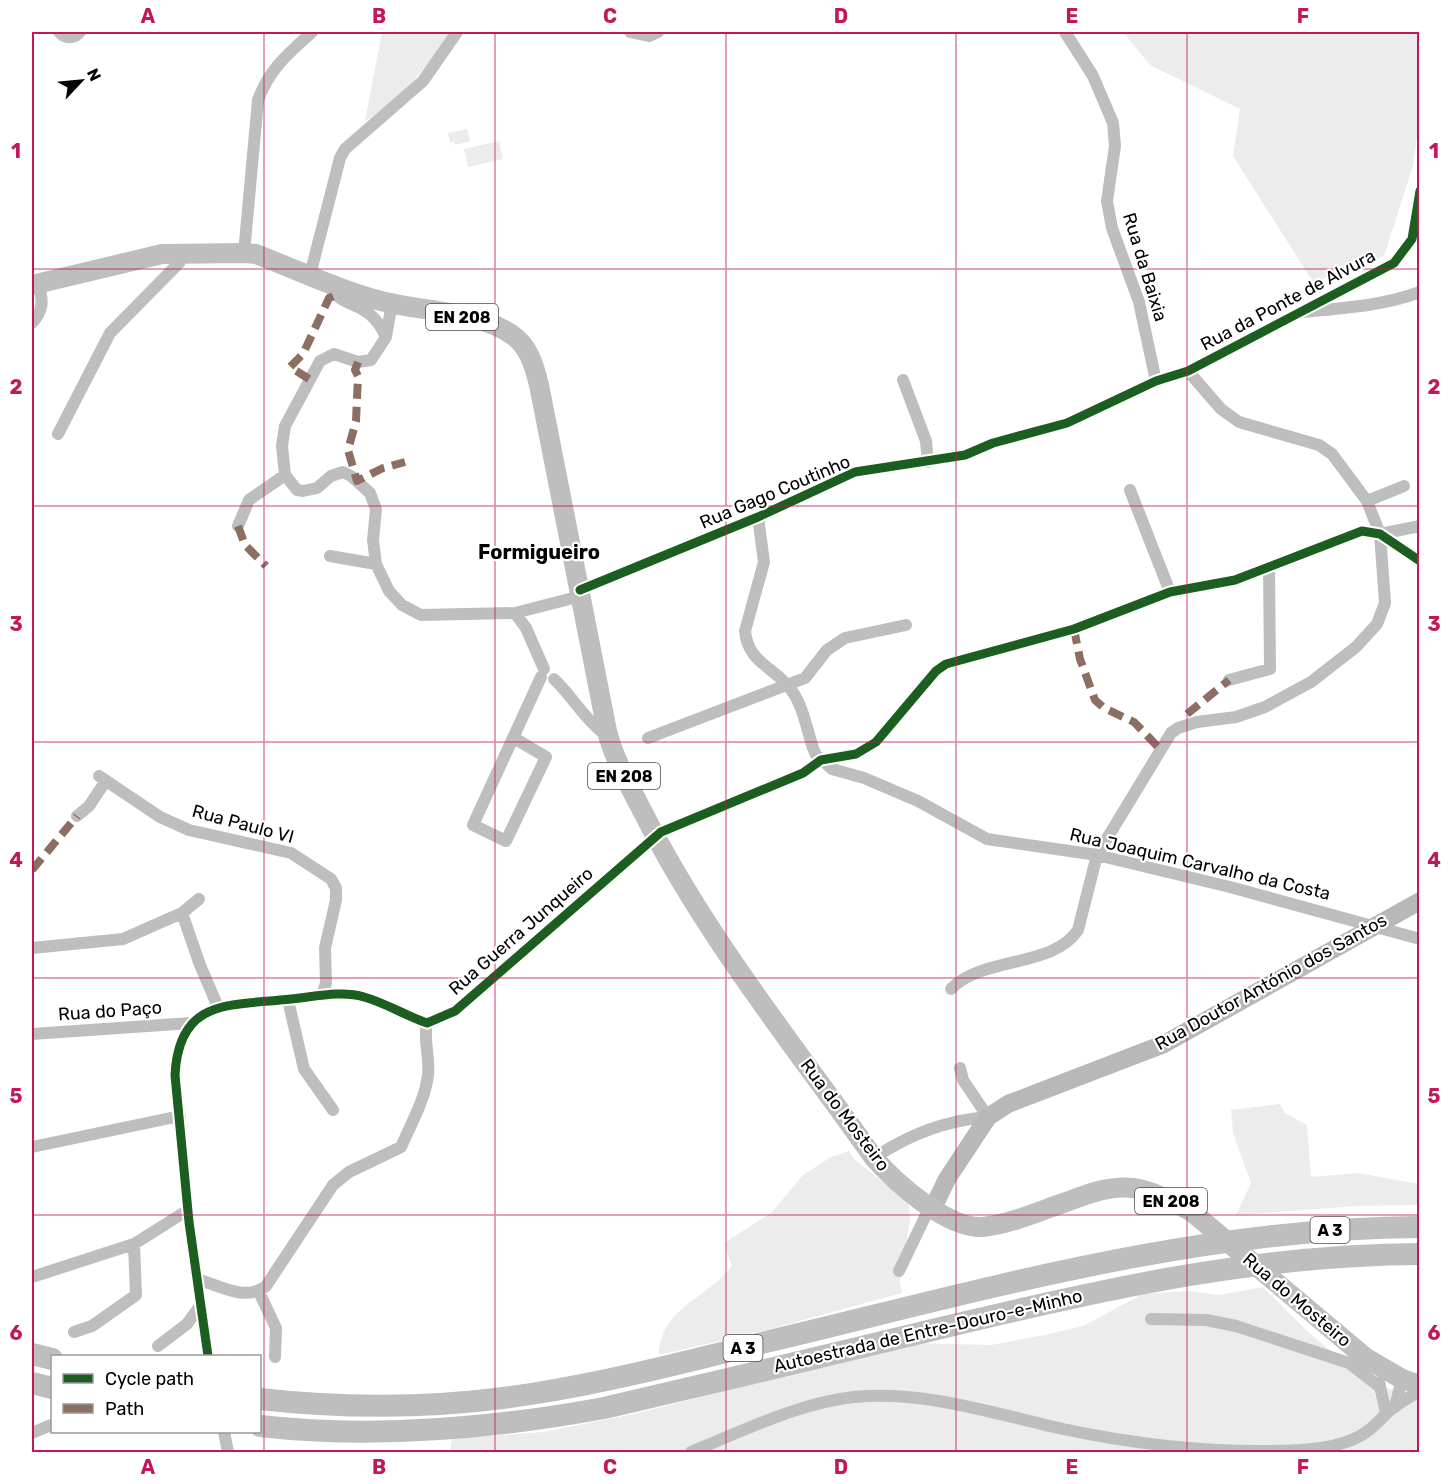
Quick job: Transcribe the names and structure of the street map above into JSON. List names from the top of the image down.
{
  "streets": {
    "highway": ["A 3", "Autoestrada de Entre-Douro-e-Minho"],
    "main road": ["EN 208", "Rua do Mosteiro"],
    "street": [
      "Rua da Baixia",
      "Rua da Ponte de Alvura",
      "Rua Gago Coutinho",
      "Rua Paulo VI",
      "Rua Joaquim Carvalho da Costa",
      "Rua Guerra Junqueiro",
      "Rua Doutor António dos Santos",
      "Rua do Paço"
    ]
  },
  "crossings": [
    ["Rua da Baixia", "Rua da Ponte de Alvura"],
    ["Rua da Baixia", "Rua Gago Coutinho"],
    ["Rua da Ponte de Alvura", "Rua Gago Coutinho"],
    ["EN 208", "Rua Gago Coutinho"],
    ["EN 208", "Rua do Mosteiro"],
    ["Rua Joaquim Carvalho da Costa", "Rua Guerra Junqueiro"],
    ["Rua Joaquim Carvalho da Costa", "Rua Doutor António dos Santos"],
    ["Rua Guerra Junqueiro", "Rua do Mosteiro"],
    ["Rua Doutor António dos Santos", "Rua do Mosteiro"]
  ],
  "districts": ["Formigueiro"],
  "legend": ["Cycle path", "Path"],
  "north": "top right",
  "grid": {
    "columns": [
      "A",
      "B",
      "C",
      "D",
      "E",
      "F"
    ],
    "rows": [
      "1",
      "2",
      "3",
      "4",
      "5",
      "6"
    ]
  }
}
